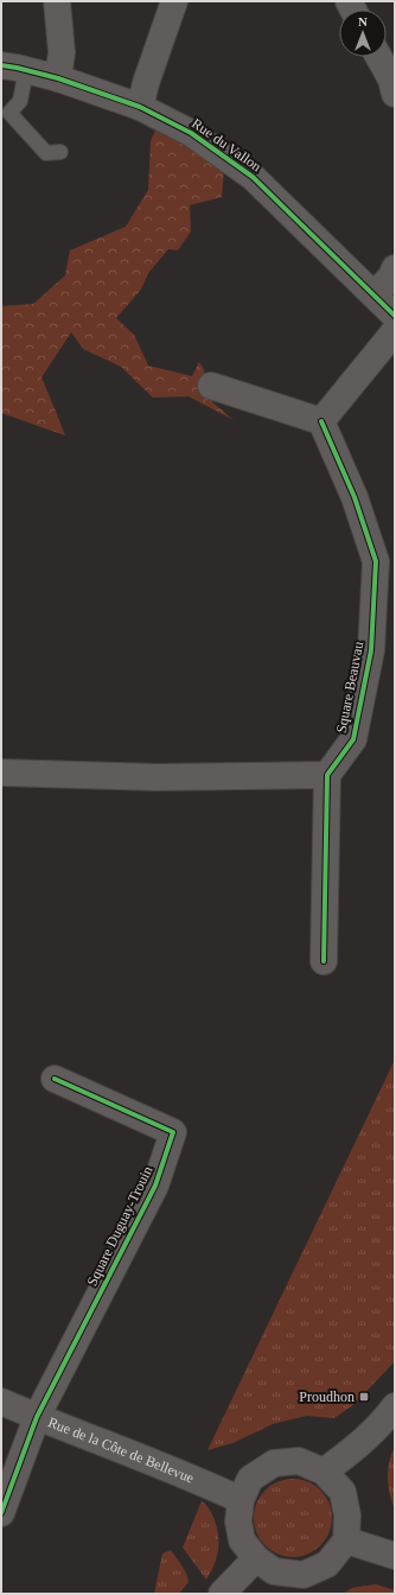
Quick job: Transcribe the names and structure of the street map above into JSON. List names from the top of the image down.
{
  "streets": {
    "street": [
      "Rue du Vallon",
      "Square Beauvau",
      "Square Duguay-Trouin",
      "Rue de la Côte de Bellevue"
    ]
  },
  "crossings": [
    ["Square Duguay-Trouin", "Rue de la Côte de Bellevue"]
  ],
  "places": {
    "transit": ["Proudhon"]
  },
  "north": "top"
}
